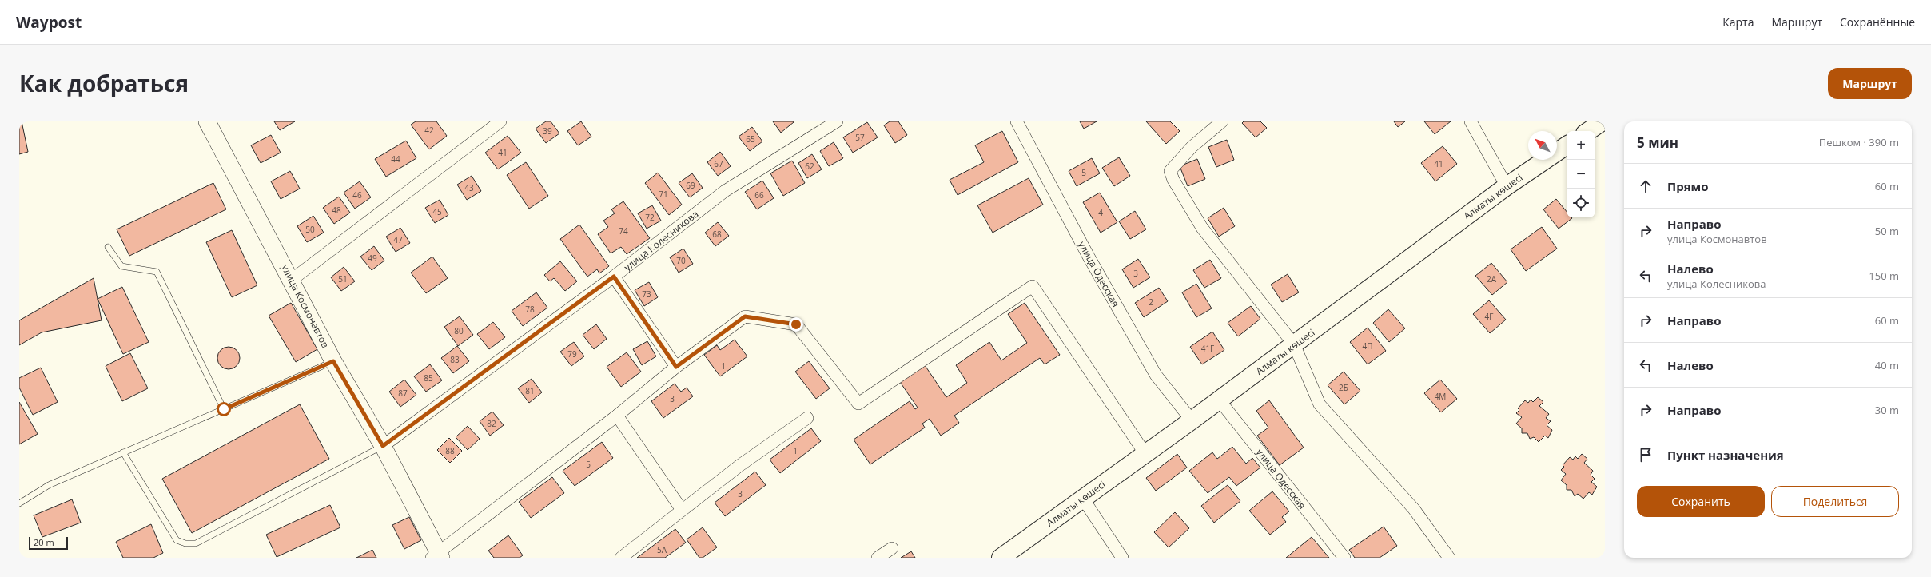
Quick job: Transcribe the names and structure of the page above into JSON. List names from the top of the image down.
{
  "streets": {
    "main road": ["Алматы көшесі", "улица Космонавтов"],
    "street": ["улица Колесникова", "улица Одесская"]
  },
  "crossings": [
    ["Алматы көшесі", "улица Одесская"],
    ["улица Колесникова", "улица Космонавтов"]
  ],
  "house_numbers": [
    "42",
    "39",
    "57",
    "65",
    "41",
    "44",
    "67",
    "41",
    "62",
    "5",
    "69",
    "43",
    "71",
    "46",
    "66",
    "48",
    "45",
    "4",
    "72",
    "50",
    "74",
    "68",
    "47",
    "49",
    "70",
    "3",
    "51",
    "2А",
    "73",
    "2",
    "78",
    "4Г",
    "80",
    "4П",
    "41Г",
    "79",
    "83",
    "1",
    "85",
    "2Б",
    "81",
    "87",
    "4М",
    "3",
    "82",
    "88",
    "1",
    "5",
    "3",
    "5А"
  ],
  "scale_bar": "20 m",
  "north": "top left",
  "page": {
    "header": "Waypost",
    "nav": ["Карта", "Маршрут", "Сохранённые"],
    "title": "Как добраться",
    "buttons": [
      "Маршрут",
      ["Сохранить", "Поделиться"]
    ],
    "heading": ["5 мин", "Пешком · 390 m"],
    "map_buttons": ["+", "−"],
    "list": [
      ["Прямо", "60 m"],
      ["Направо", "улица Космонавтов", "50 m"],
      ["Налево", "улица Колесникова", "150 m"],
      ["Направо", "60 m"],
      ["Налево", "40 m"],
      ["Направо", "30 m"],
      "Пункт назначения"
    ],
    "scale": "20 m"
  }
}
